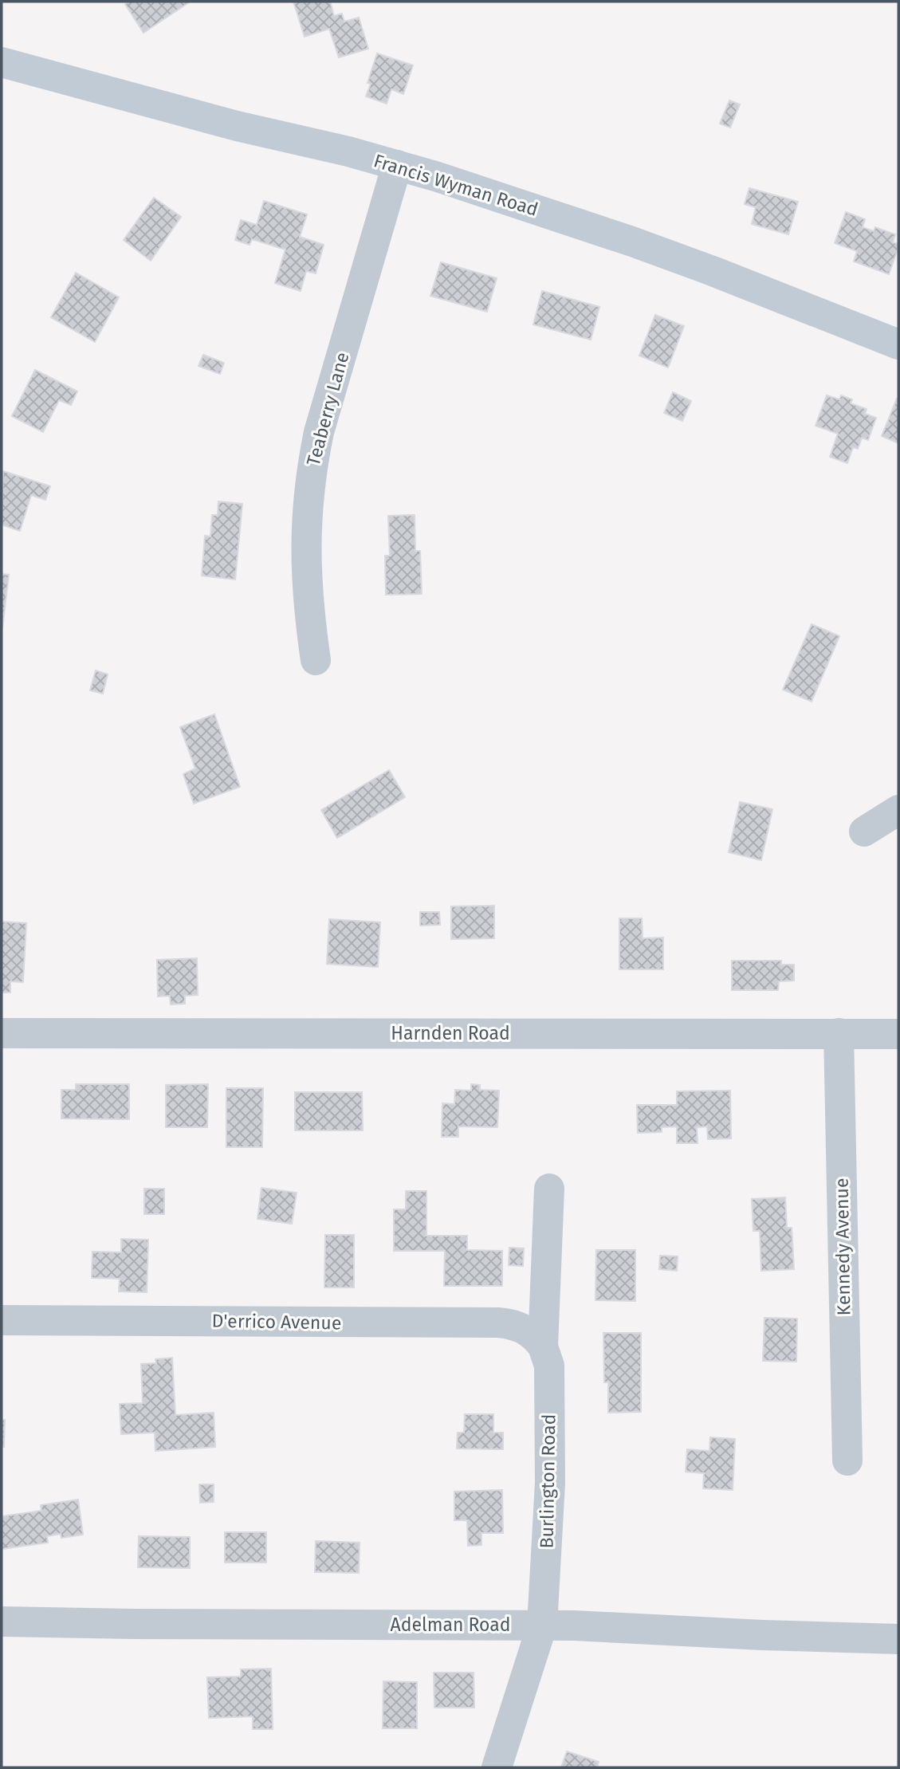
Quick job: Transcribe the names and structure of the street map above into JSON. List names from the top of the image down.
{
  "streets": {
    "main road": ["Francis Wyman Road"],
    "street": [
      "Teaberry Lane",
      "Harnden Road",
      "Kennedy Avenue",
      "D'errico Avenue",
      "Burlington Road",
      "Adelman Road"
    ]
  },
  "crossings": [
    ["Francis Wyman Road", "Teaberry Lane"],
    ["Harnden Road", "Kennedy Avenue"],
    ["D'errico Avenue", "Burlington Road"],
    ["Burlington Road", "Adelman Road"]
  ]
}
